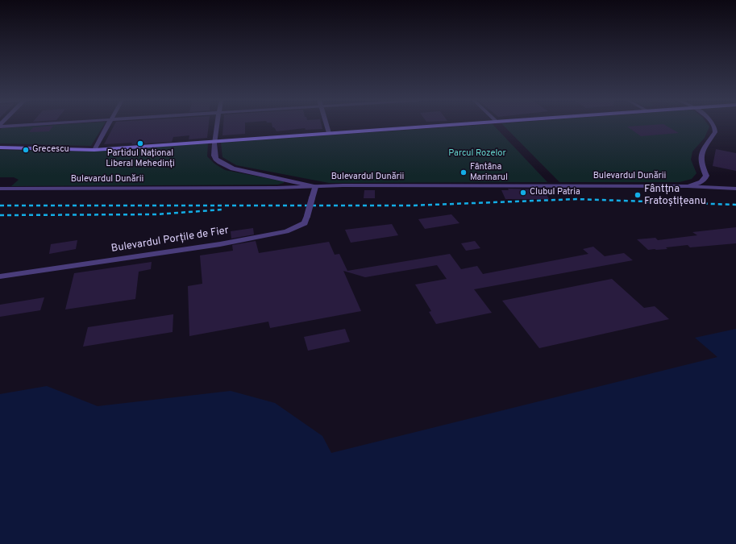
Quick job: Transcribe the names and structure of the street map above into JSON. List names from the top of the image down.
{
  "streets": {
    "street": ["Bulevardul Dunării", "Bulevardul Porțile de Fier"]
  },
  "crossings": [
    ["Bulevardul Dunării", "Bulevardul Porțile de Fier"]
  ],
  "parks": ["Parcul Rozelor"],
  "places": [
    "Partidul Național Liberal Mehedinți",
    "Grecescu",
    "Fântâna Marinarul",
    "Clubul Patria",
    "Fântțna Fratoștițeanu"
  ]
}
